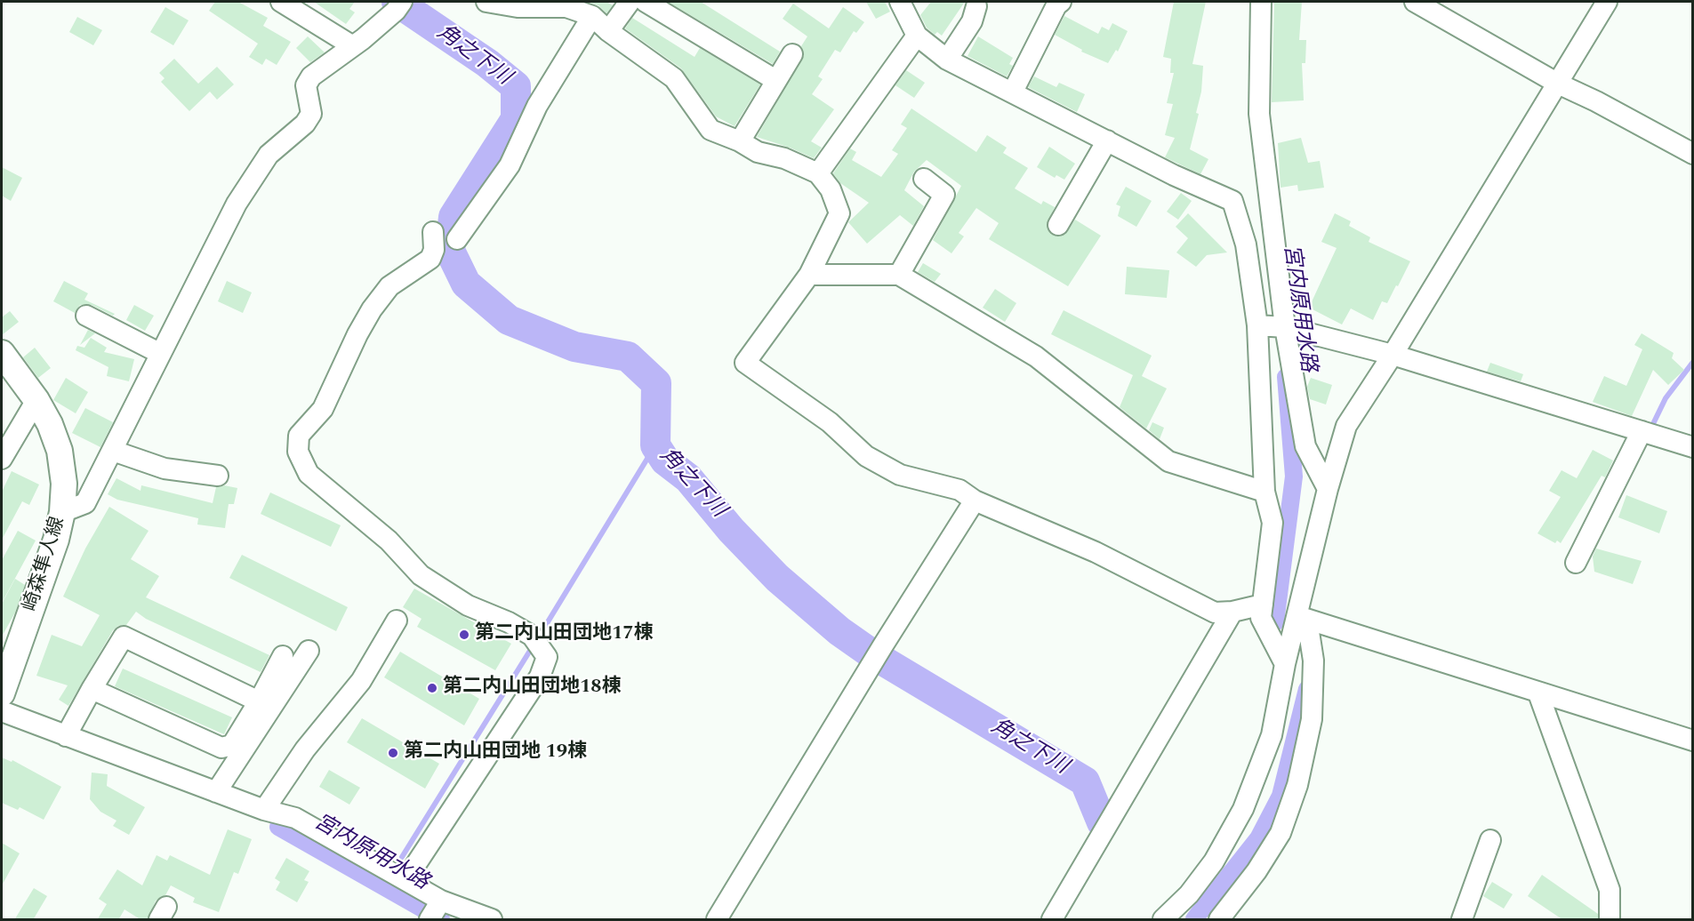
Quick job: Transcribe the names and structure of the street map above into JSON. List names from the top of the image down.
{
  "streets": {
    "main road": ["崎森隼人線"]
  },
  "water": ["角之下川", "宮内原用水路"],
  "places": ["第二内山田団地17棟", "第二内山田団地18棟", "第二内山田団地 19棟"]
}
